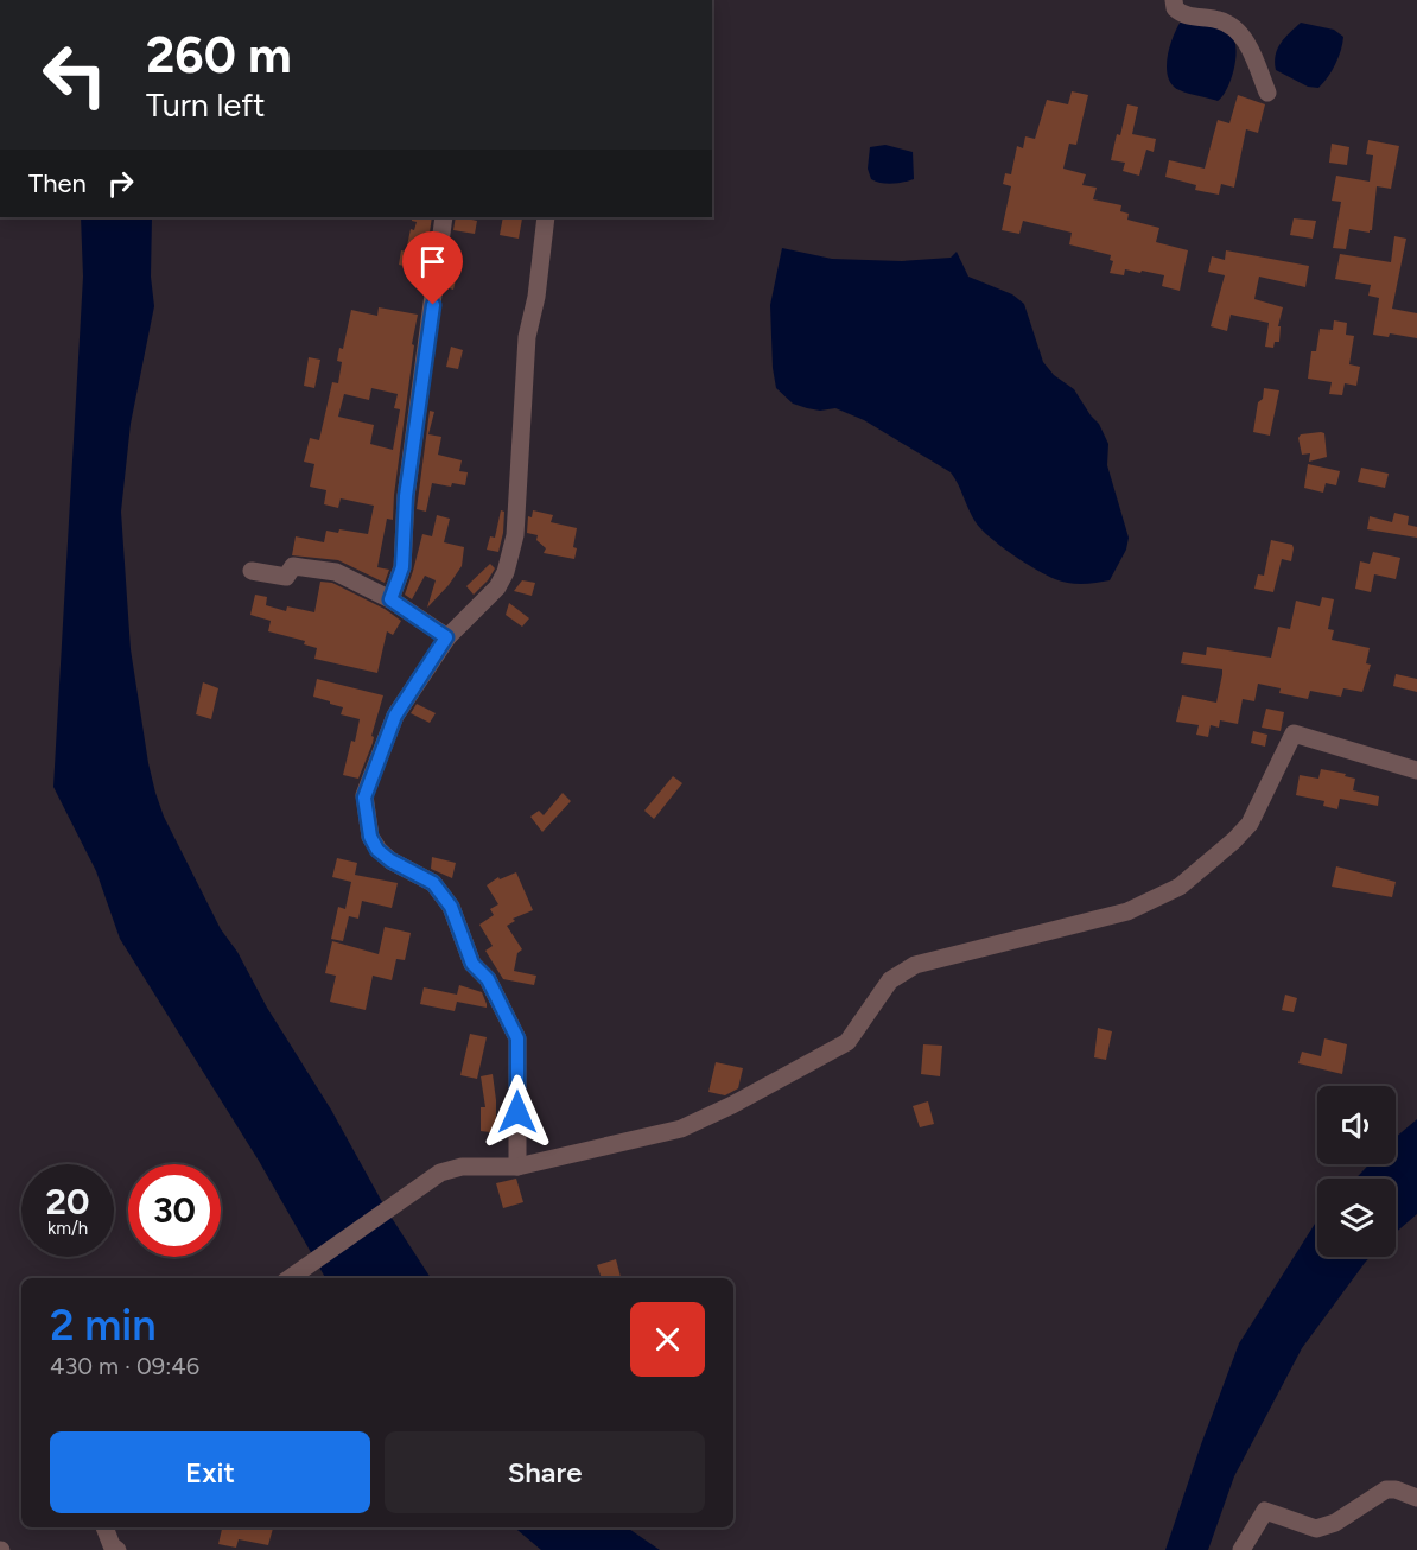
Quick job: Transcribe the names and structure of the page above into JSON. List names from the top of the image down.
{
  "page": {
    "turn": ["260 m", "Turn left"],
    "then": "Then",
    "speed": "20 km/h",
    "limit": "30",
    "heading": ["2 min", "430 m · 09:46"],
    "buttons": ["Exit", "Share"]
  }
}
